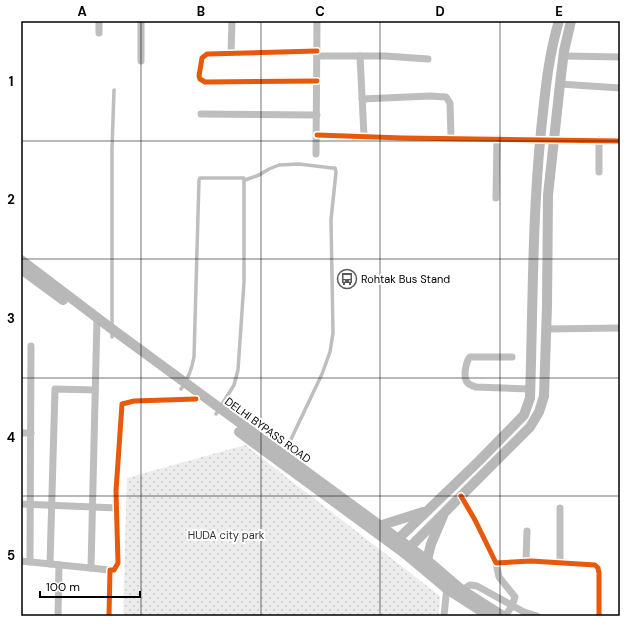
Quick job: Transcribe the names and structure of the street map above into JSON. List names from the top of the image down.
{
  "streets": {
    "main road": ["DELHI BYPASS ROAD"]
  },
  "parks": ["HUDA city park"],
  "places": {
    "bus stop": ["Rohtak Bus Stand"]
  },
  "scale_bar": "100 m",
  "grid": {
    "columns": [
      "A",
      "B",
      "C",
      "D",
      "E"
    ],
    "rows": [
      "1",
      "2",
      "3",
      "4",
      "5"
    ]
  }
}
